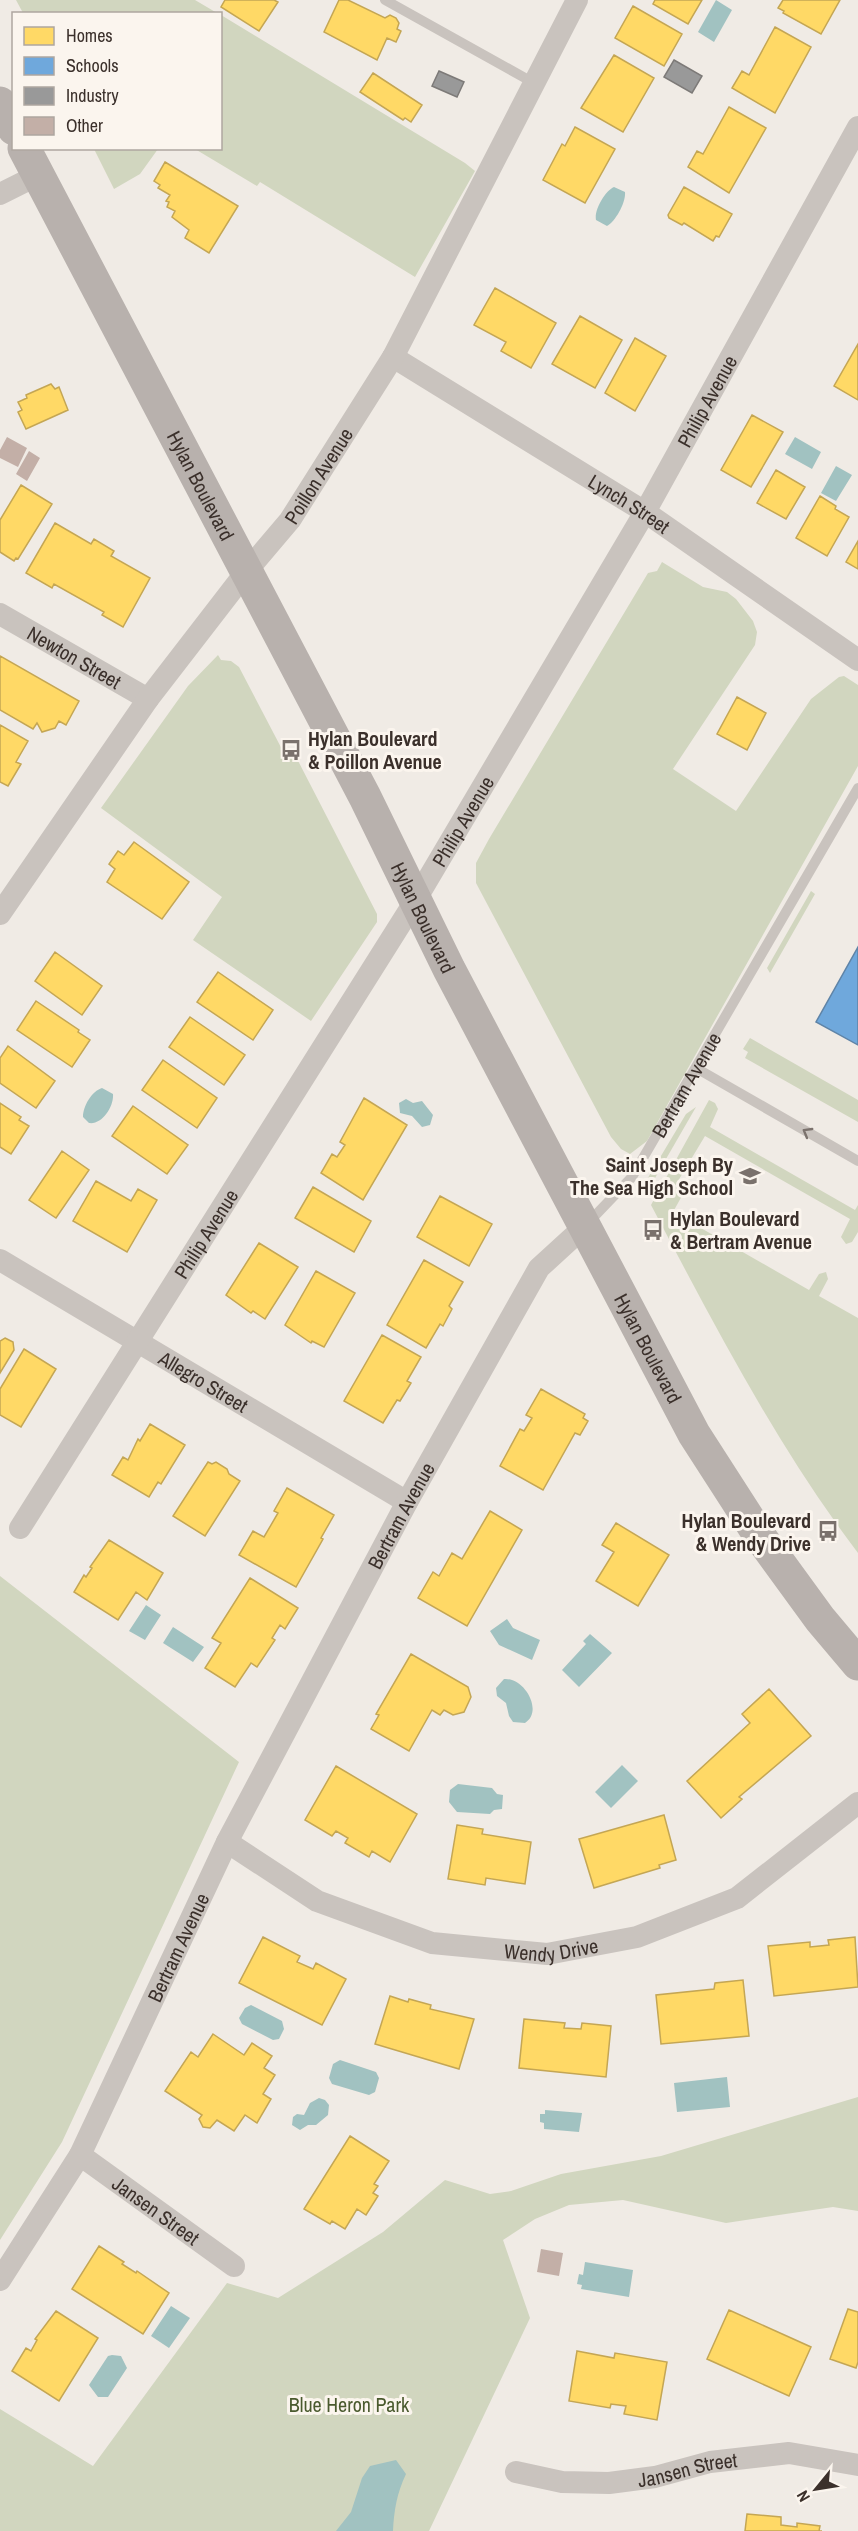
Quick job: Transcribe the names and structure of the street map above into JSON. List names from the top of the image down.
{
  "streets": {
    "main road": ["Hylan Boulevard"],
    "street": [
      "Philip Avenue",
      "Poillon Avenue",
      "Lynch Street",
      "Newton Street",
      "Bertram Avenue",
      "Allegro Street",
      "Wendy Drive",
      "Jansen Street"
    ]
  },
  "crossings": [
    ["Philip Avenue", "Hylan Boulevard"],
    ["Philip Avenue", "Lynch Street"],
    ["Philip Avenue", "Allegro Street"],
    ["Poillon Avenue", "Hylan Boulevard"],
    ["Poillon Avenue", "Lynch Street"],
    ["Poillon Avenue", "Newton Street"],
    ["Hylan Boulevard", "Bertram Avenue"],
    ["Bertram Avenue", "Allegro Street"],
    ["Bertram Avenue", "Wendy Drive"],
    ["Bertram Avenue", "Jansen Street"]
  ],
  "parks": ["Blue Heron Park"],
  "places": {
    "bus stop": ["Hylan Boulevard & Poillon Avenue", "Hylan Boulevard & Bertram Avenue", "Hylan Boulevard & Wendy Drive"],
    "school or university": ["Saint Joseph By The Sea High School"]
  },
  "legend": [
    "Homes",
    "Schools",
    "Industry",
    "Other"
  ],
  "north": "bottom left"
}
